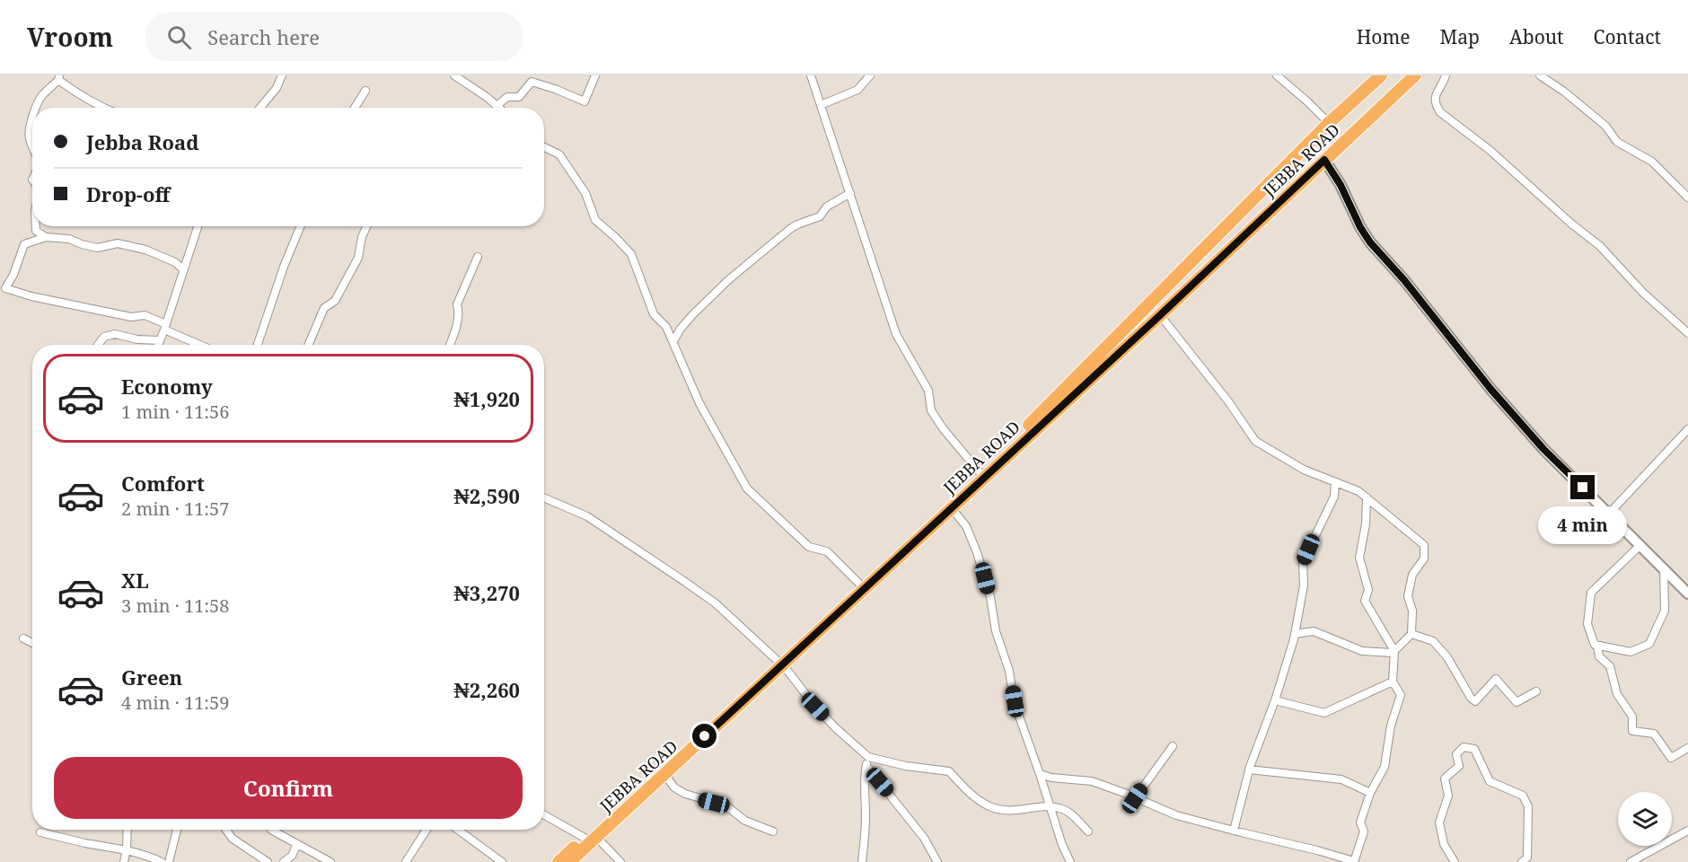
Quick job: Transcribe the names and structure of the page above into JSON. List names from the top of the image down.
{
  "streets": {
    "highway": ["JEBBA ROAD"]
  },
  "page": {
    "header": "Vroom",
    "search": "Search here",
    "nav": [
      "Home",
      "Map",
      "About",
      "Contact"
    ],
    "banner": ["Jebba Road", "Drop-off"],
    "list": [
      {
        "name": "Economy",
        "note": "1 min · 11:56",
        "value": "₦1,920"
      },
      {
        "name": "Comfort",
        "note": "2 min · 11:57",
        "value": "₦2,590"
      },
      {
        "name": "XL",
        "note": "3 min · 11:58",
        "value": "₦3,270"
      },
      {
        "name": "Green",
        "note": "4 min · 11:59",
        "value": "₦2,260"
      }
    ],
    "bubble": "4 min",
    "buttons": "Confirm"
  }
}
